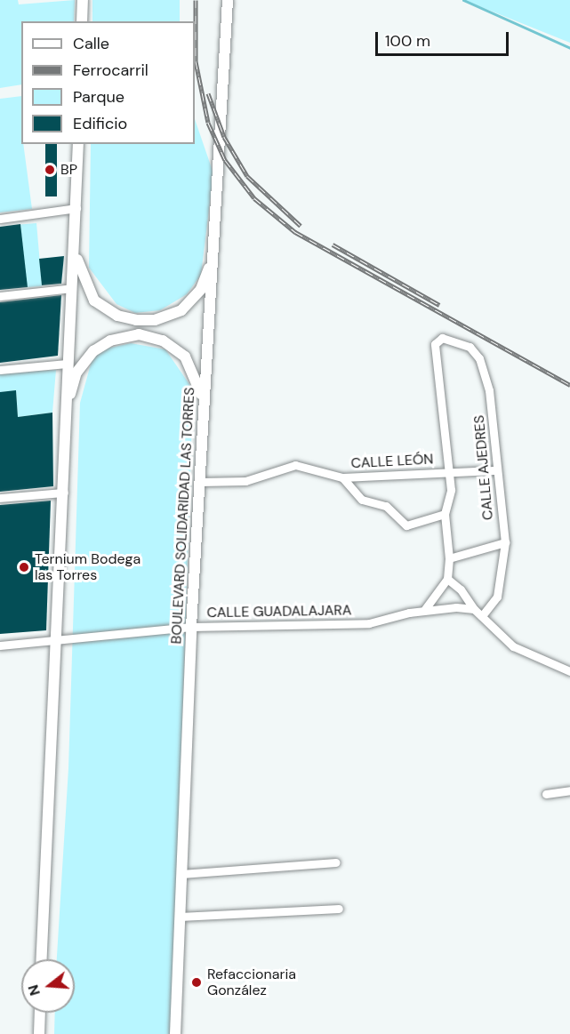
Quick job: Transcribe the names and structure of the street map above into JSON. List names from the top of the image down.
{
  "streets": {
    "main road": ["BOULEVARD SOLIDARIDAD LAS TORRES"],
    "street": ["CALLE LEÓN", "CALLE AJEDRES", "CALLE GUADALAJARA"]
  },
  "crossings": [
    ["CALLE LEÓN", "CALLE AJEDRES"],
    ["CALLE LEÓN", "BOULEVARD SOLIDARIDAD LAS TORRES"],
    ["BOULEVARD SOLIDARIDAD LAS TORRES", "CALLE GUADALAJARA"]
  ],
  "places": ["BP", "Ternium Bodega las Torres", "Refaccionaria González"],
  "legend": [
    "Calle",
    "Ferrocarril",
    "Parque",
    "Edificio"
  ],
  "scale_bar": "100 m",
  "north": "left"
}
